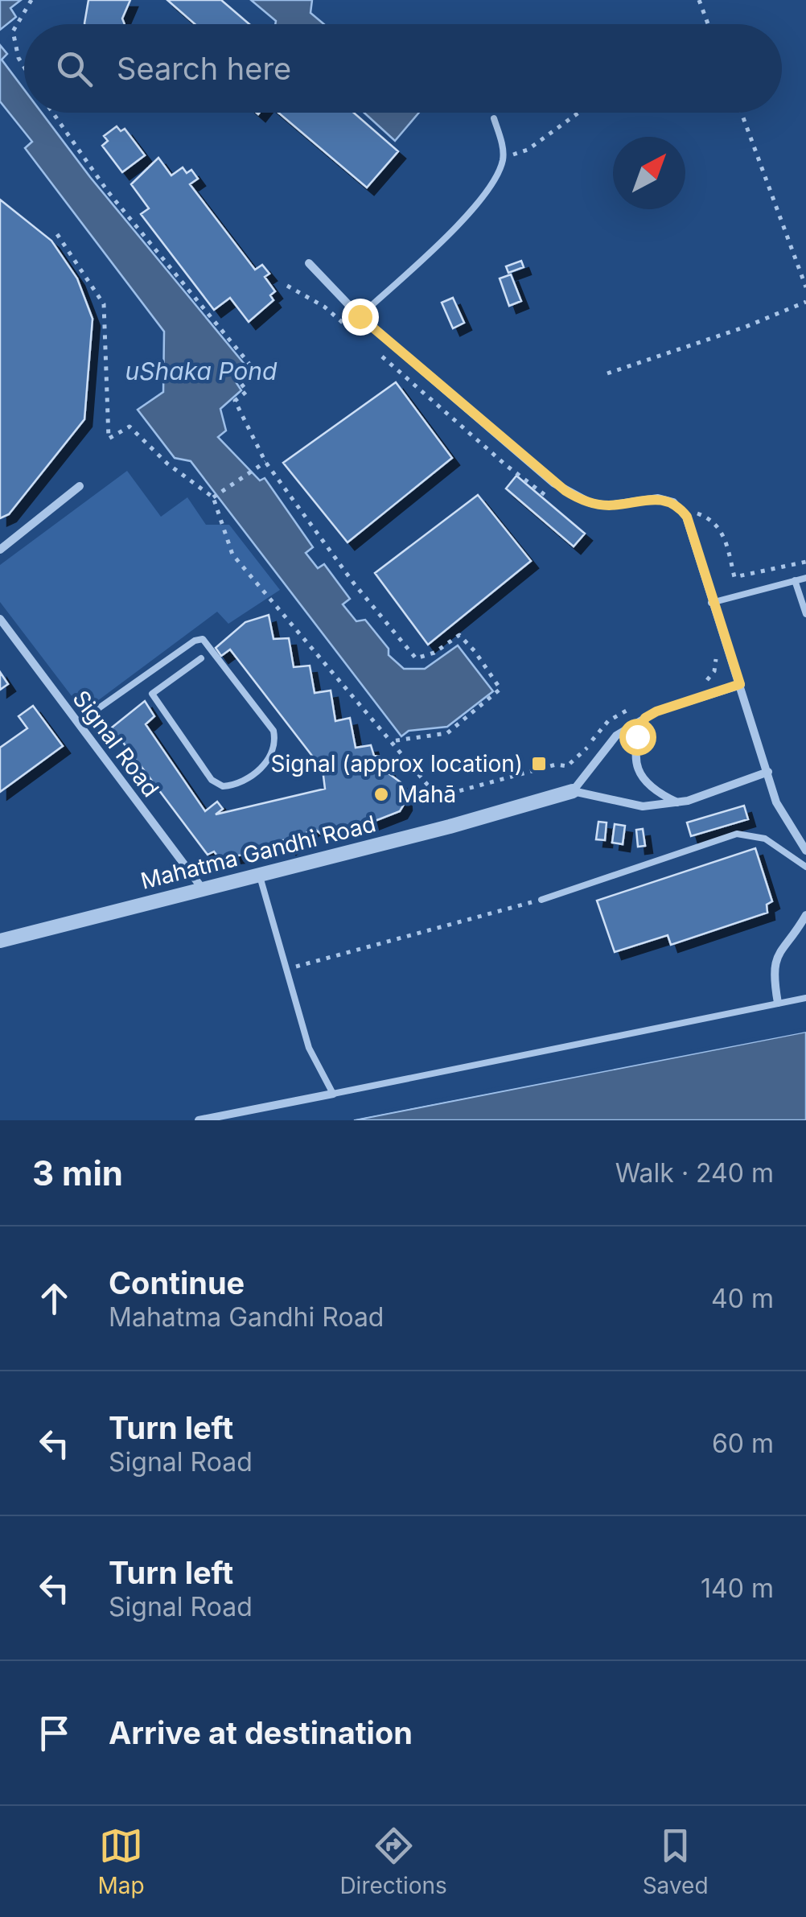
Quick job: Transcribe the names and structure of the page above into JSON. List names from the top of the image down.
{
  "streets": {
    "street": ["Signal Road", "Mahatma Gandhi Road"]
  },
  "crossings": [
    ["Signal Road", "Mahatma Gandhi Road"]
  ],
  "water": ["uShaka Pond"],
  "places": {
    "transit": ["Signal (approx location)"],
    "other": ["Mahā"]
  },
  "north": "top right",
  "page": {
    "search": "Search here",
    "heading": ["3 min", "Walk · 240 m"],
    "list": [
      ["Continue", "Mahatma Gandhi Road", "40 m"],
      ["Turn left", "Signal Road", "60 m"],
      ["Turn left", "Signal Road", "140 m"],
      "Arrive at destination"
    ],
    "nav": ["Map", "Directions", "Saved"]
  }
}
